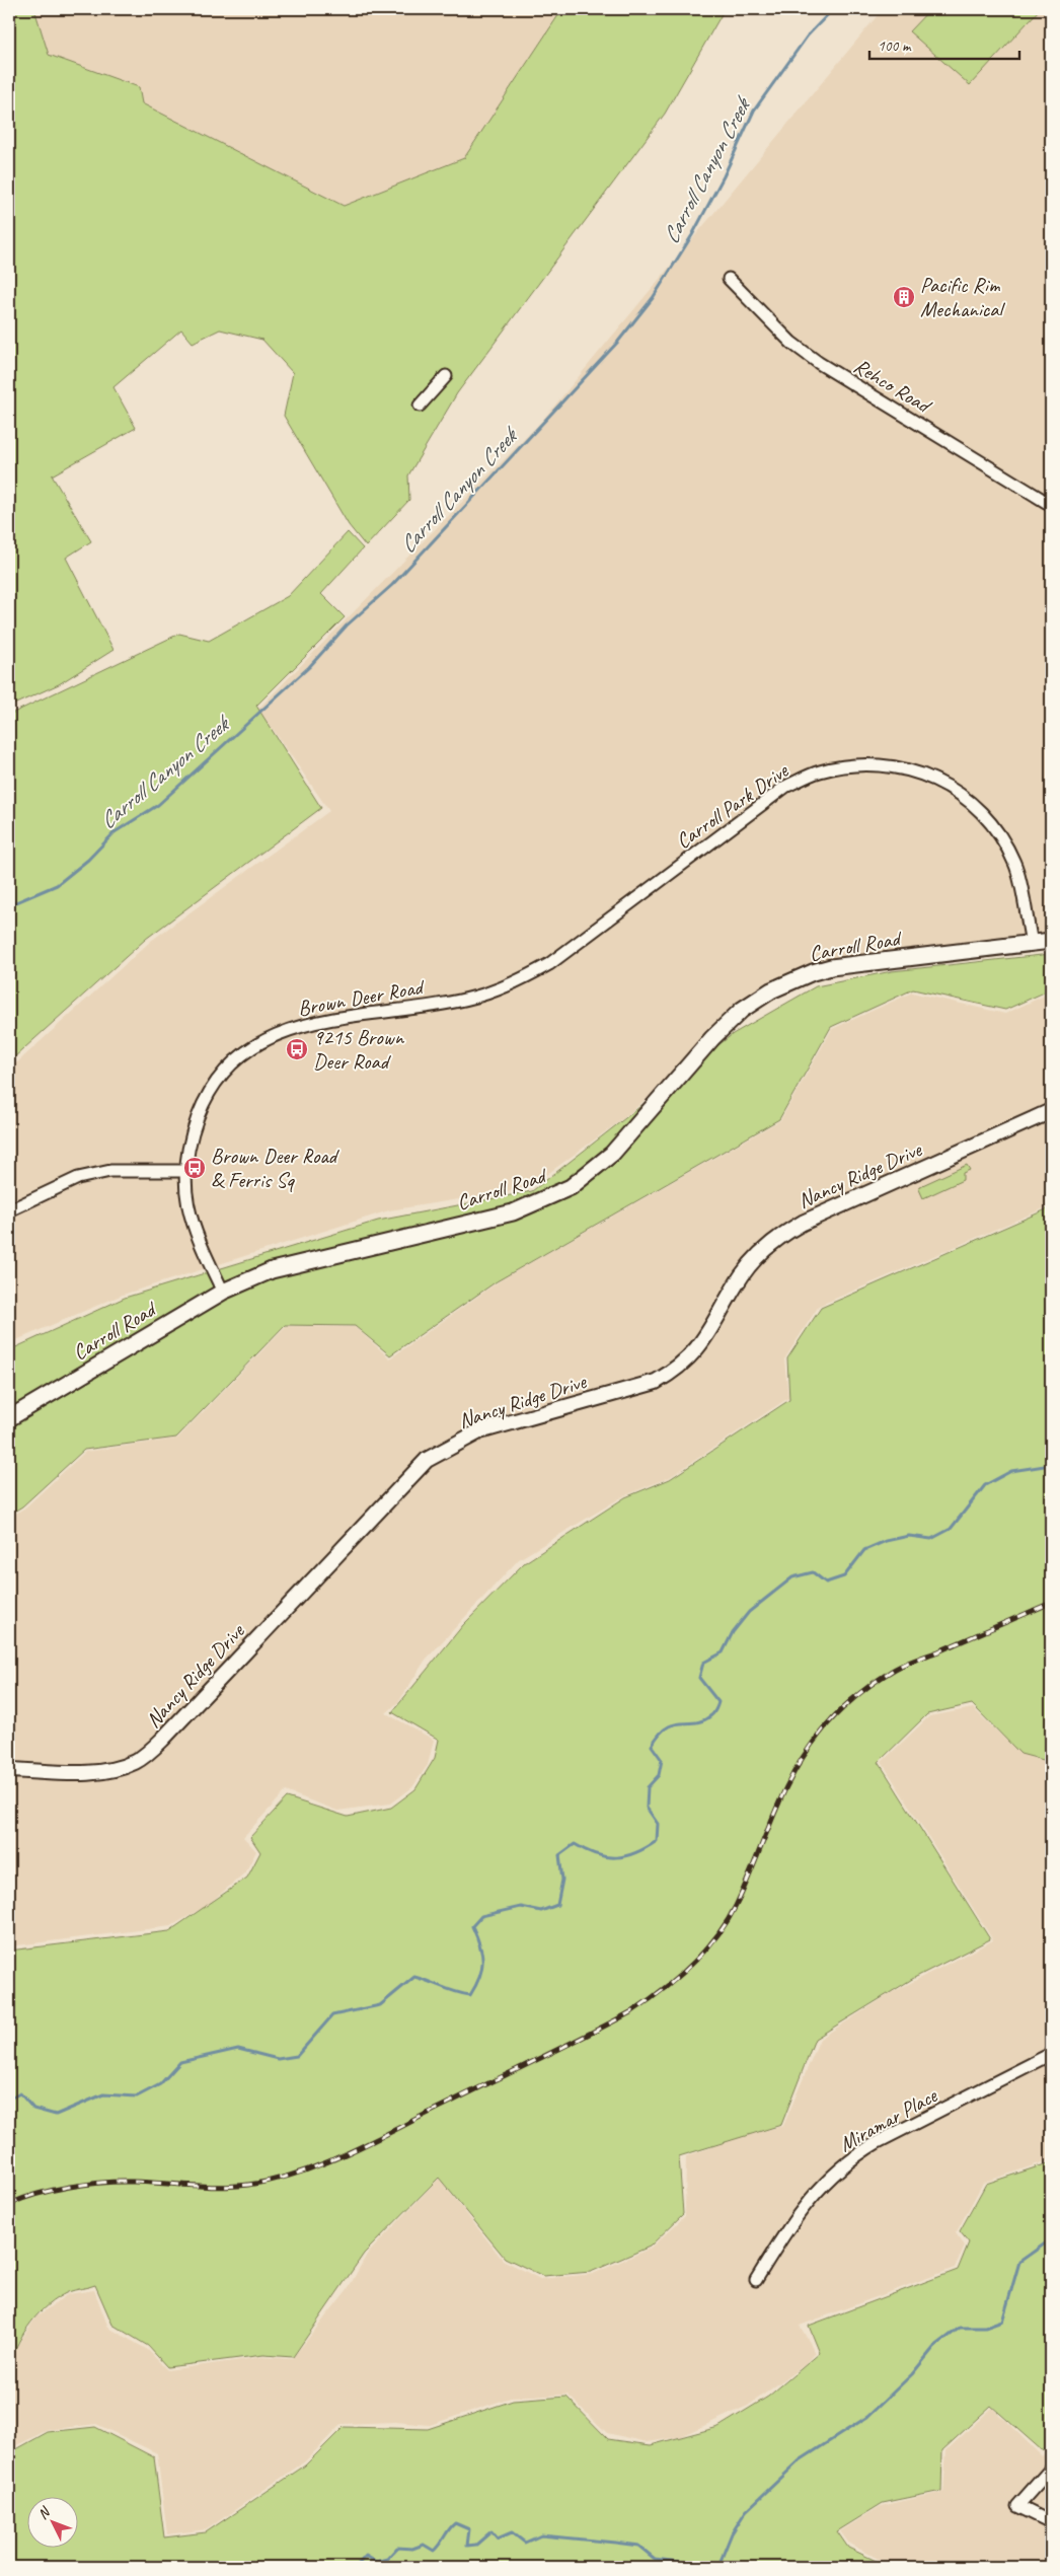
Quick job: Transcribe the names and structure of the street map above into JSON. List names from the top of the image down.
{
  "streets": {
    "main road": ["Carroll Road"],
    "street": [
      "Rehco Road",
      "Carroll Park Drive",
      "Brown Deer Road",
      "Nancy Ridge Drive",
      "Miramar Place"
    ]
  },
  "crossings": [
    ["Carroll Park Drive", "Carroll Road"],
    ["Carroll Park Drive", "Brown Deer Road"],
    ["Carroll Road", "Brown Deer Road"]
  ],
  "water": ["Carroll Canyon Creek"],
  "places": {
    "building": ["Pacific Rim Mechanical"],
    "bus stop": ["9215 Brown Deer Road", "Brown Deer Road & Ferris Sq"]
  },
  "scale_bar": "100 m",
  "north": "top left"
}
